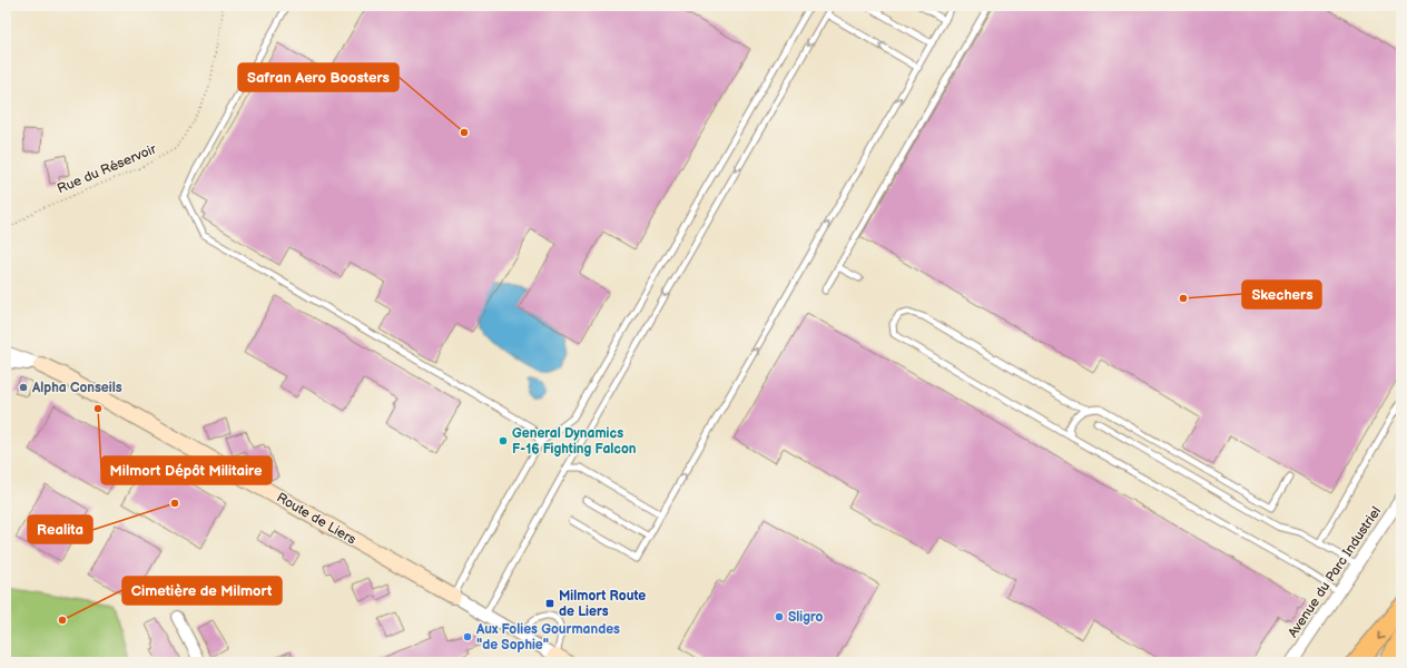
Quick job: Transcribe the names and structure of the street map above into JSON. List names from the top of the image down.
{
  "streets": {
    "street": ["Route de Liers", "Avenue du Parc Industriel"],
    "path": ["Rue du Réservoir"]
  },
  "places": {
    "other": [
      "Safran Aero Boosters",
      "Skechers",
      "Alpha Conseils",
      "Milmort Dépôt Militaire",
      "General Dynamics F-16 Fighting Falcon",
      "Realita",
      "Sligro",
      "Cimetière de Milmort",
      "Aux Folies Gourmandes \"de Sophie\""
    ],
    "transit": ["Milmort Route de Liers"]
  }
}
